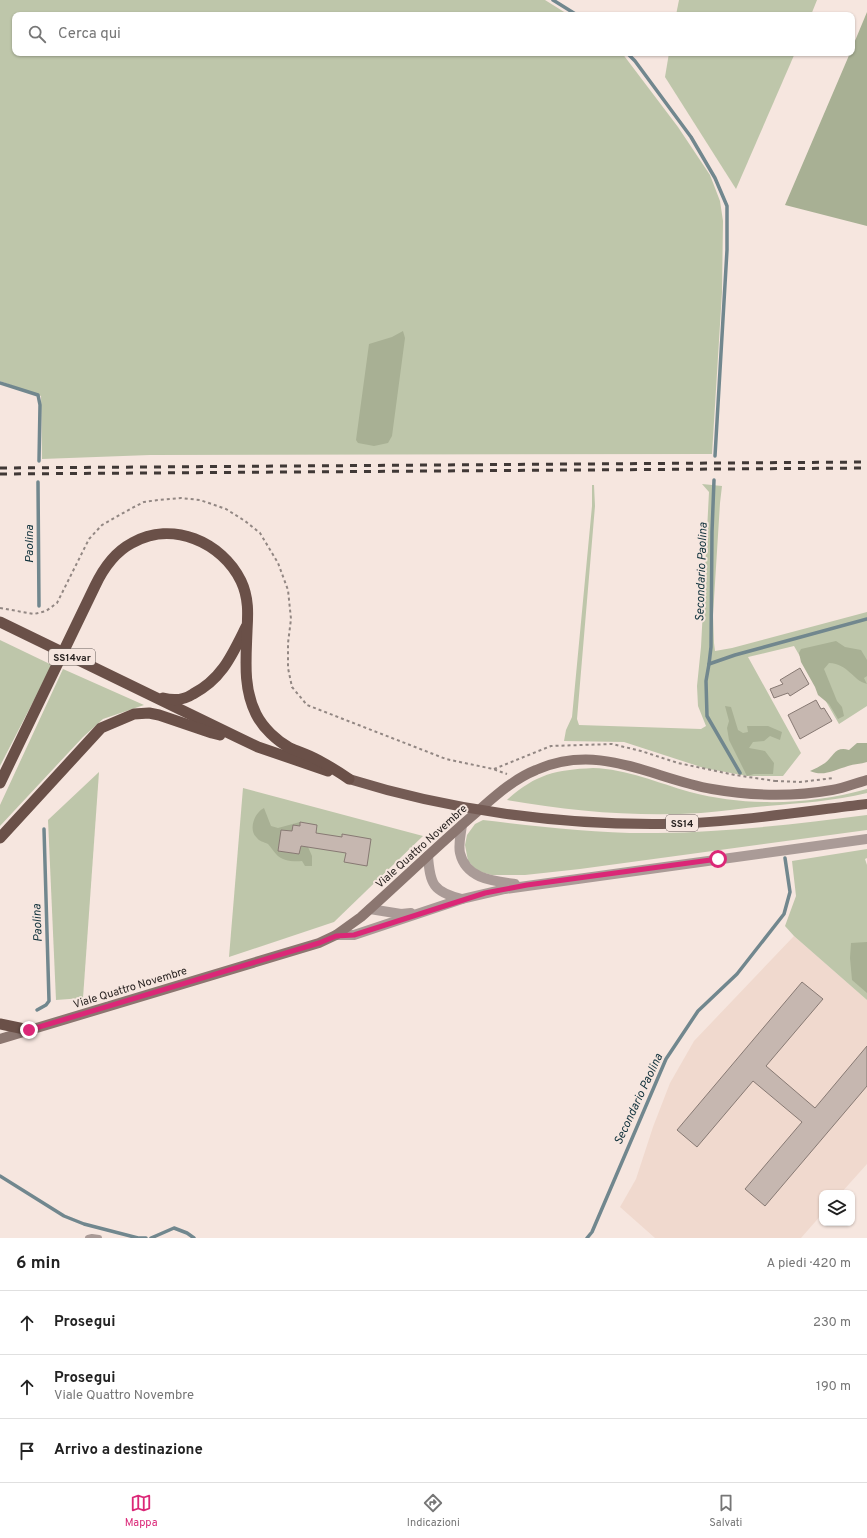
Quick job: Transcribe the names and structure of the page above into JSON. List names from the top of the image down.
{
  "streets": {
    "highway": ["SS14var"],
    "main road": ["SS14", "Viale Quattro Novembre"]
  },
  "crossings": [
    ["SS14var", "SS14"]
  ],
  "water": ["Paolina", "Secondario Paolina"],
  "page": {
    "search": "Cerca qui",
    "heading": ["6 min", "A piedi · 420 m"],
    "list": [
      ["Prosegui", "230 m"],
      ["Prosegui", "Viale Quattro Novembre", "190 m"],
      "Arrivo a destinazione"
    ],
    "nav": ["Mappa", "Indicazioni", "Salvati"]
  }
}
